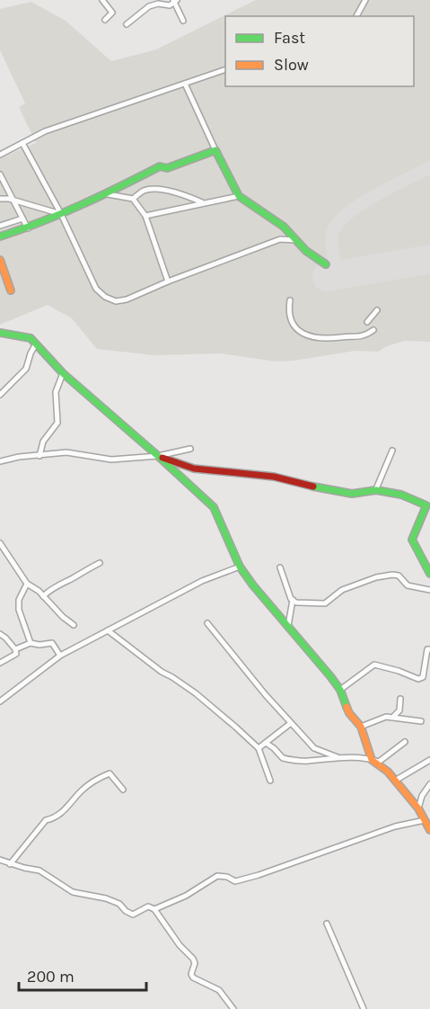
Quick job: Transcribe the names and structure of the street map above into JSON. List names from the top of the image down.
{
  "legend": ["Fast", "Slow"],
  "scale_bar": "200 m"
}
